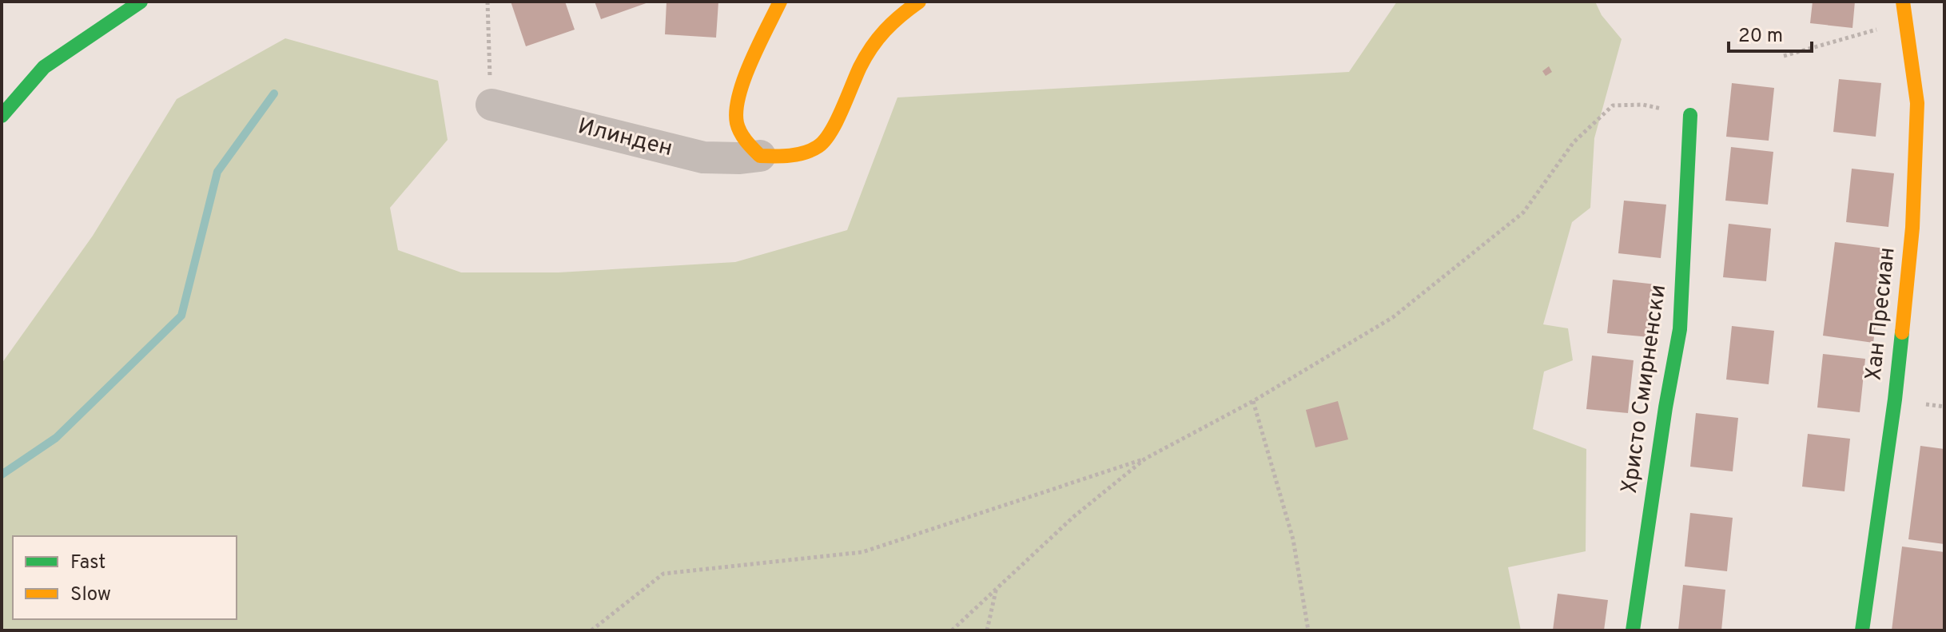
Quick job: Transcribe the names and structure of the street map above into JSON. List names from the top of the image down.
{
  "streets": {
    "street": ["Илинден", "Хан Пресиан", "Христо Смирненски"]
  },
  "legend": ["Fast", "Slow"],
  "scale_bar": "20 m"
}
